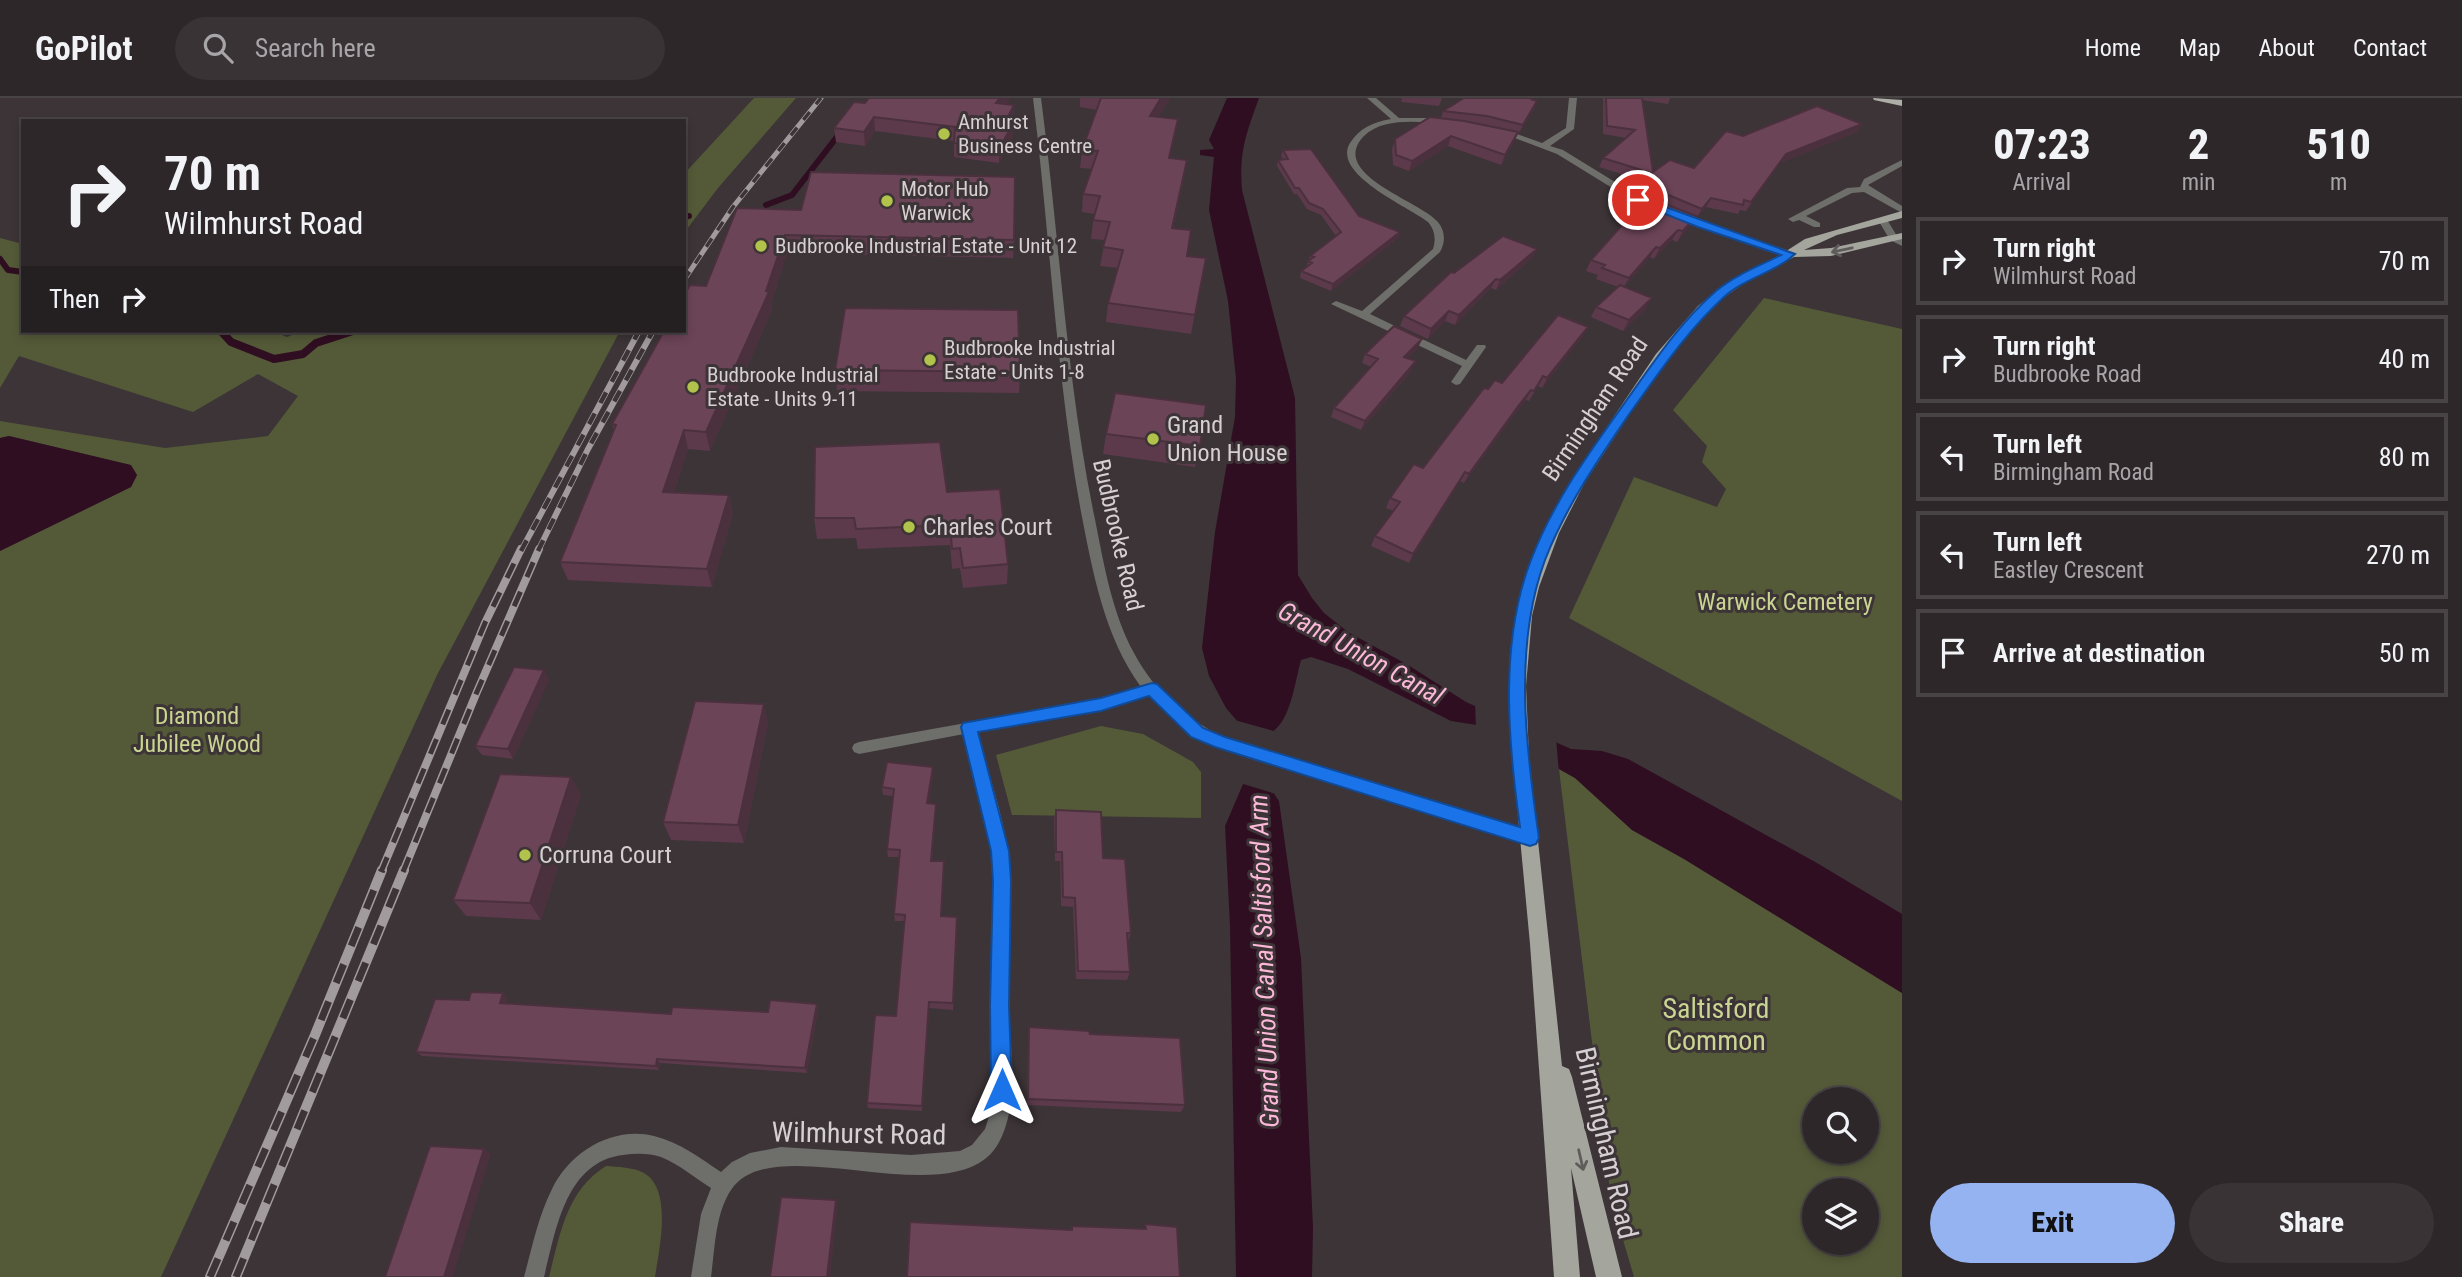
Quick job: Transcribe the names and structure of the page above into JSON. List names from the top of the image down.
{
  "streets": {
    "main road": ["Birmingham Road"],
    "street": ["Budbrooke Road", "Wilmhurst Road"]
  },
  "crossings": [
    ["Birmingham Road", "Budbrooke Road"]
  ],
  "water": ["Grand Union Canal", "Grand Union Canal Saltisford Arm"],
  "parks": ["Warwick Cemetery", "Diamond Jubilee Wood", "Saltisford Common"],
  "places": [
    "Amhurst Business Centre",
    "Motor Hub Warwick",
    "Budbrooke Industrial Estate - Unit 12",
    "Budbrooke Industrial Estate - Units 1-8",
    "Budbrooke Industrial Estate - Units 9-11",
    "Grand Union House",
    "Charles Court",
    "Corruna Court"
  ],
  "page": {
    "header": "GoPilot",
    "search": "Search here",
    "nav": [
      "Home",
      "Map",
      "About",
      "Contact"
    ],
    "eta": [
      "07:23",
      "Arrival",
      "2",
      "min",
      "510",
      "m"
    ],
    "turn": ["70 m", "Wilmhurst Road"],
    "list": [
      {
        "name": "Turn right",
        "note": "Wilmhurst Road",
        "value": "70 m"
      },
      {
        "name": "Turn right",
        "note": "Budbrooke Road",
        "value": "40 m"
      },
      {
        "name": "Turn left",
        "note": "Birmingham Road",
        "value": "80 m"
      },
      {
        "name": "Turn left",
        "note": "Eastley Crescent",
        "value": "270 m"
      },
      {
        "name": "Arrive at destination",
        "value": "50 m"
      }
    ],
    "then": "Then",
    "buttons": ["Exit", "Share"]
  }
}
